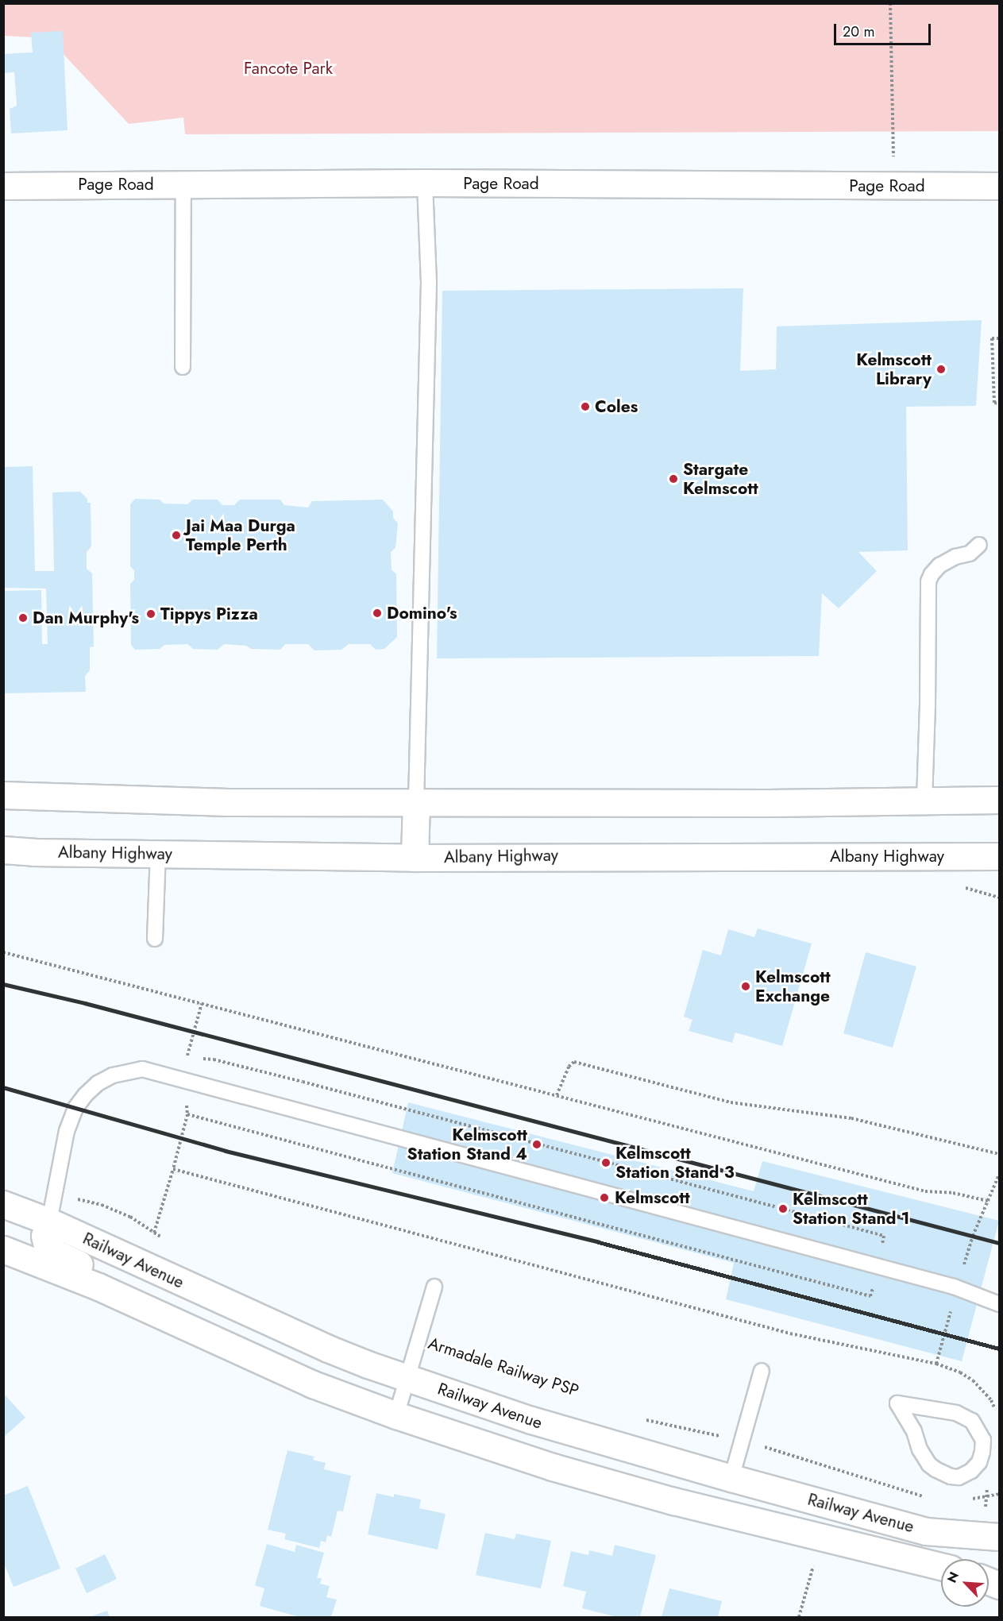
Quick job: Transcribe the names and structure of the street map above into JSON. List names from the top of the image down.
{
  "streets": {
    "main road": ["Page Road", "Albany Highway", "Railway Avenue"]
  },
  "parks": ["Fancote Park"],
  "places": [
    "Kelmscott Library",
    "Coles",
    "Stargate Kelmscott",
    "Jai Maa Durga Temple Perth",
    "Domino's",
    "Tippys Pizza",
    "Dan Murphy's",
    "Kelmscott Exchange",
    "Kelmscott Station Stand 4",
    "Kelmscott Station Stand 3",
    "Kelmscott",
    "Kelmscott Station Stand 1"
  ],
  "scale_bar": "20 m",
  "north": "top left"
}
